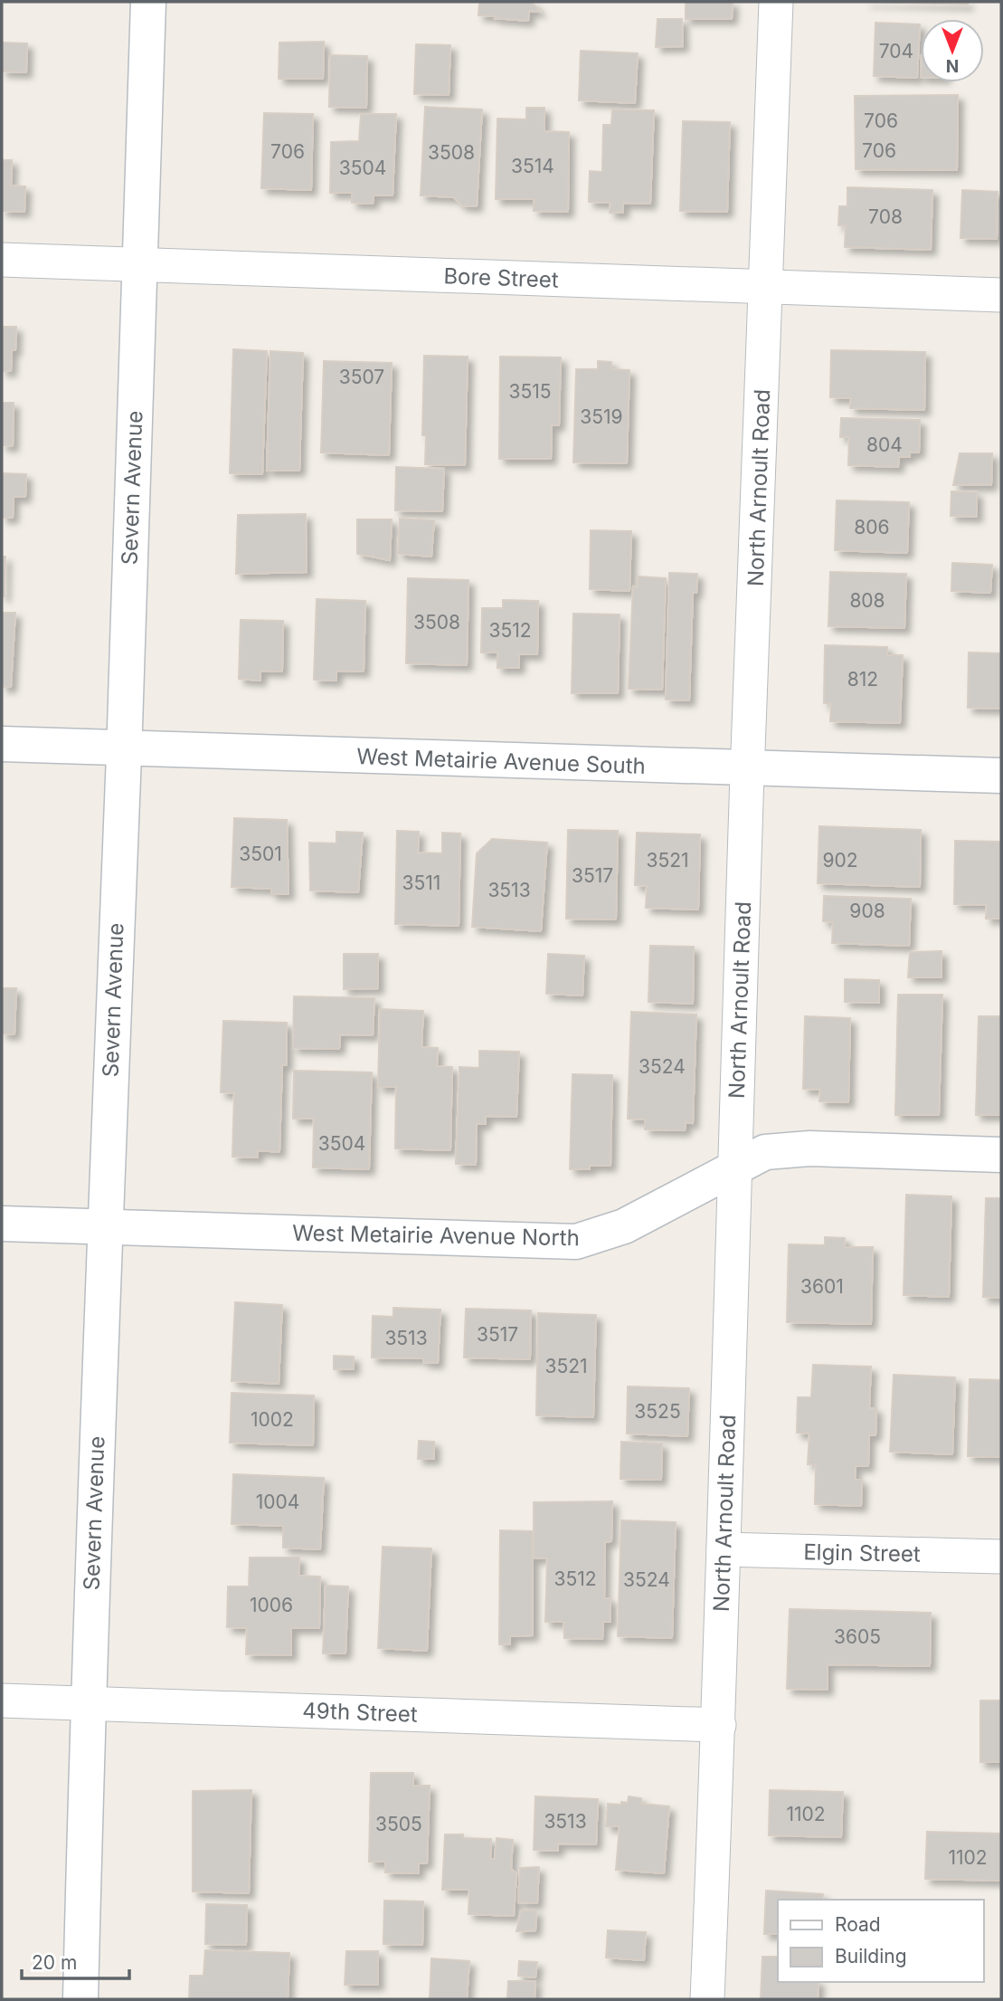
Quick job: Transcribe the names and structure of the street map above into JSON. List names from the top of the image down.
{
  "streets": {
    "main road": ["Severn Avenue", "West Metairie Avenue South", "West Metairie Avenue North"],
    "street": [
      "Bore Street",
      "North Arnoult Road",
      "Elgin Street",
      "49th Street"
    ]
  },
  "crossings": [
    ["Bore Street", "Severn Avenue"],
    ["Bore Street", "North Arnoult Road"],
    ["Severn Avenue", "West Metairie Avenue South"],
    ["Severn Avenue", "West Metairie Avenue North"],
    ["Severn Avenue", "49th Street"],
    ["North Arnoult Road", "West Metairie Avenue South"],
    ["North Arnoult Road", "West Metairie Avenue North"],
    ["North Arnoult Road", "Elgin Street"],
    ["North Arnoult Road", "49th Street"]
  ],
  "house_numbers": [
    "704",
    "706",
    "706",
    "706",
    "3508",
    "3514",
    "3504",
    "708",
    "3507",
    "3515",
    "3519",
    "804",
    "806",
    "808",
    "3508",
    "3512",
    "812",
    "3501",
    "3521",
    "902",
    "3517",
    "3511",
    "3513",
    "908",
    "3524",
    "3504",
    "3601",
    "3517",
    "3513",
    "3521",
    "3525",
    "1002",
    "1004",
    "3512",
    "3524",
    "1006",
    "3605",
    "1102",
    "3513",
    "3505",
    "1102"
  ],
  "legend": ["Road", "Building"],
  "scale_bar": "20 m",
  "north": "bottom"
}
